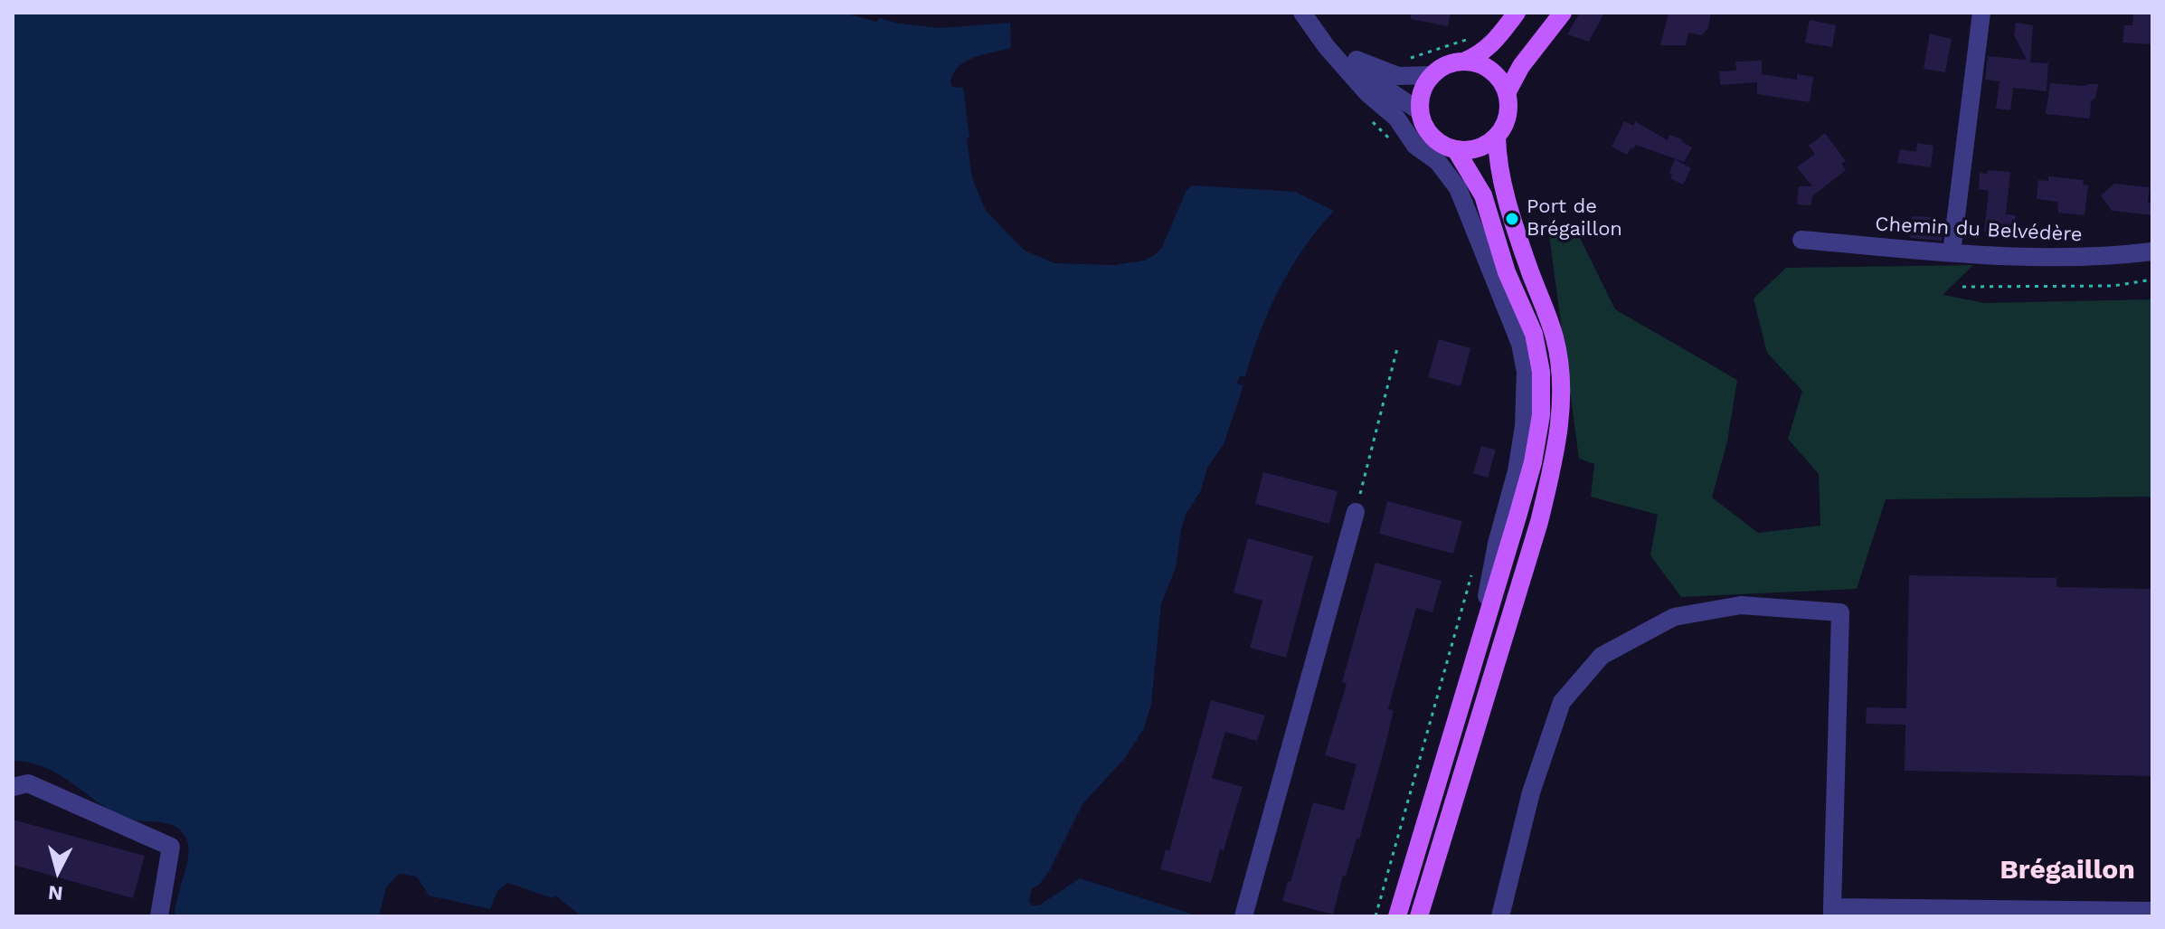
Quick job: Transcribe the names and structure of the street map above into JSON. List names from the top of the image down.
{
  "streets": {
    "street": ["Chemin du Belvédère"]
  },
  "districts": ["Brégaillon"],
  "places": ["Port de Brégaillon"],
  "north": "bottom"
}
